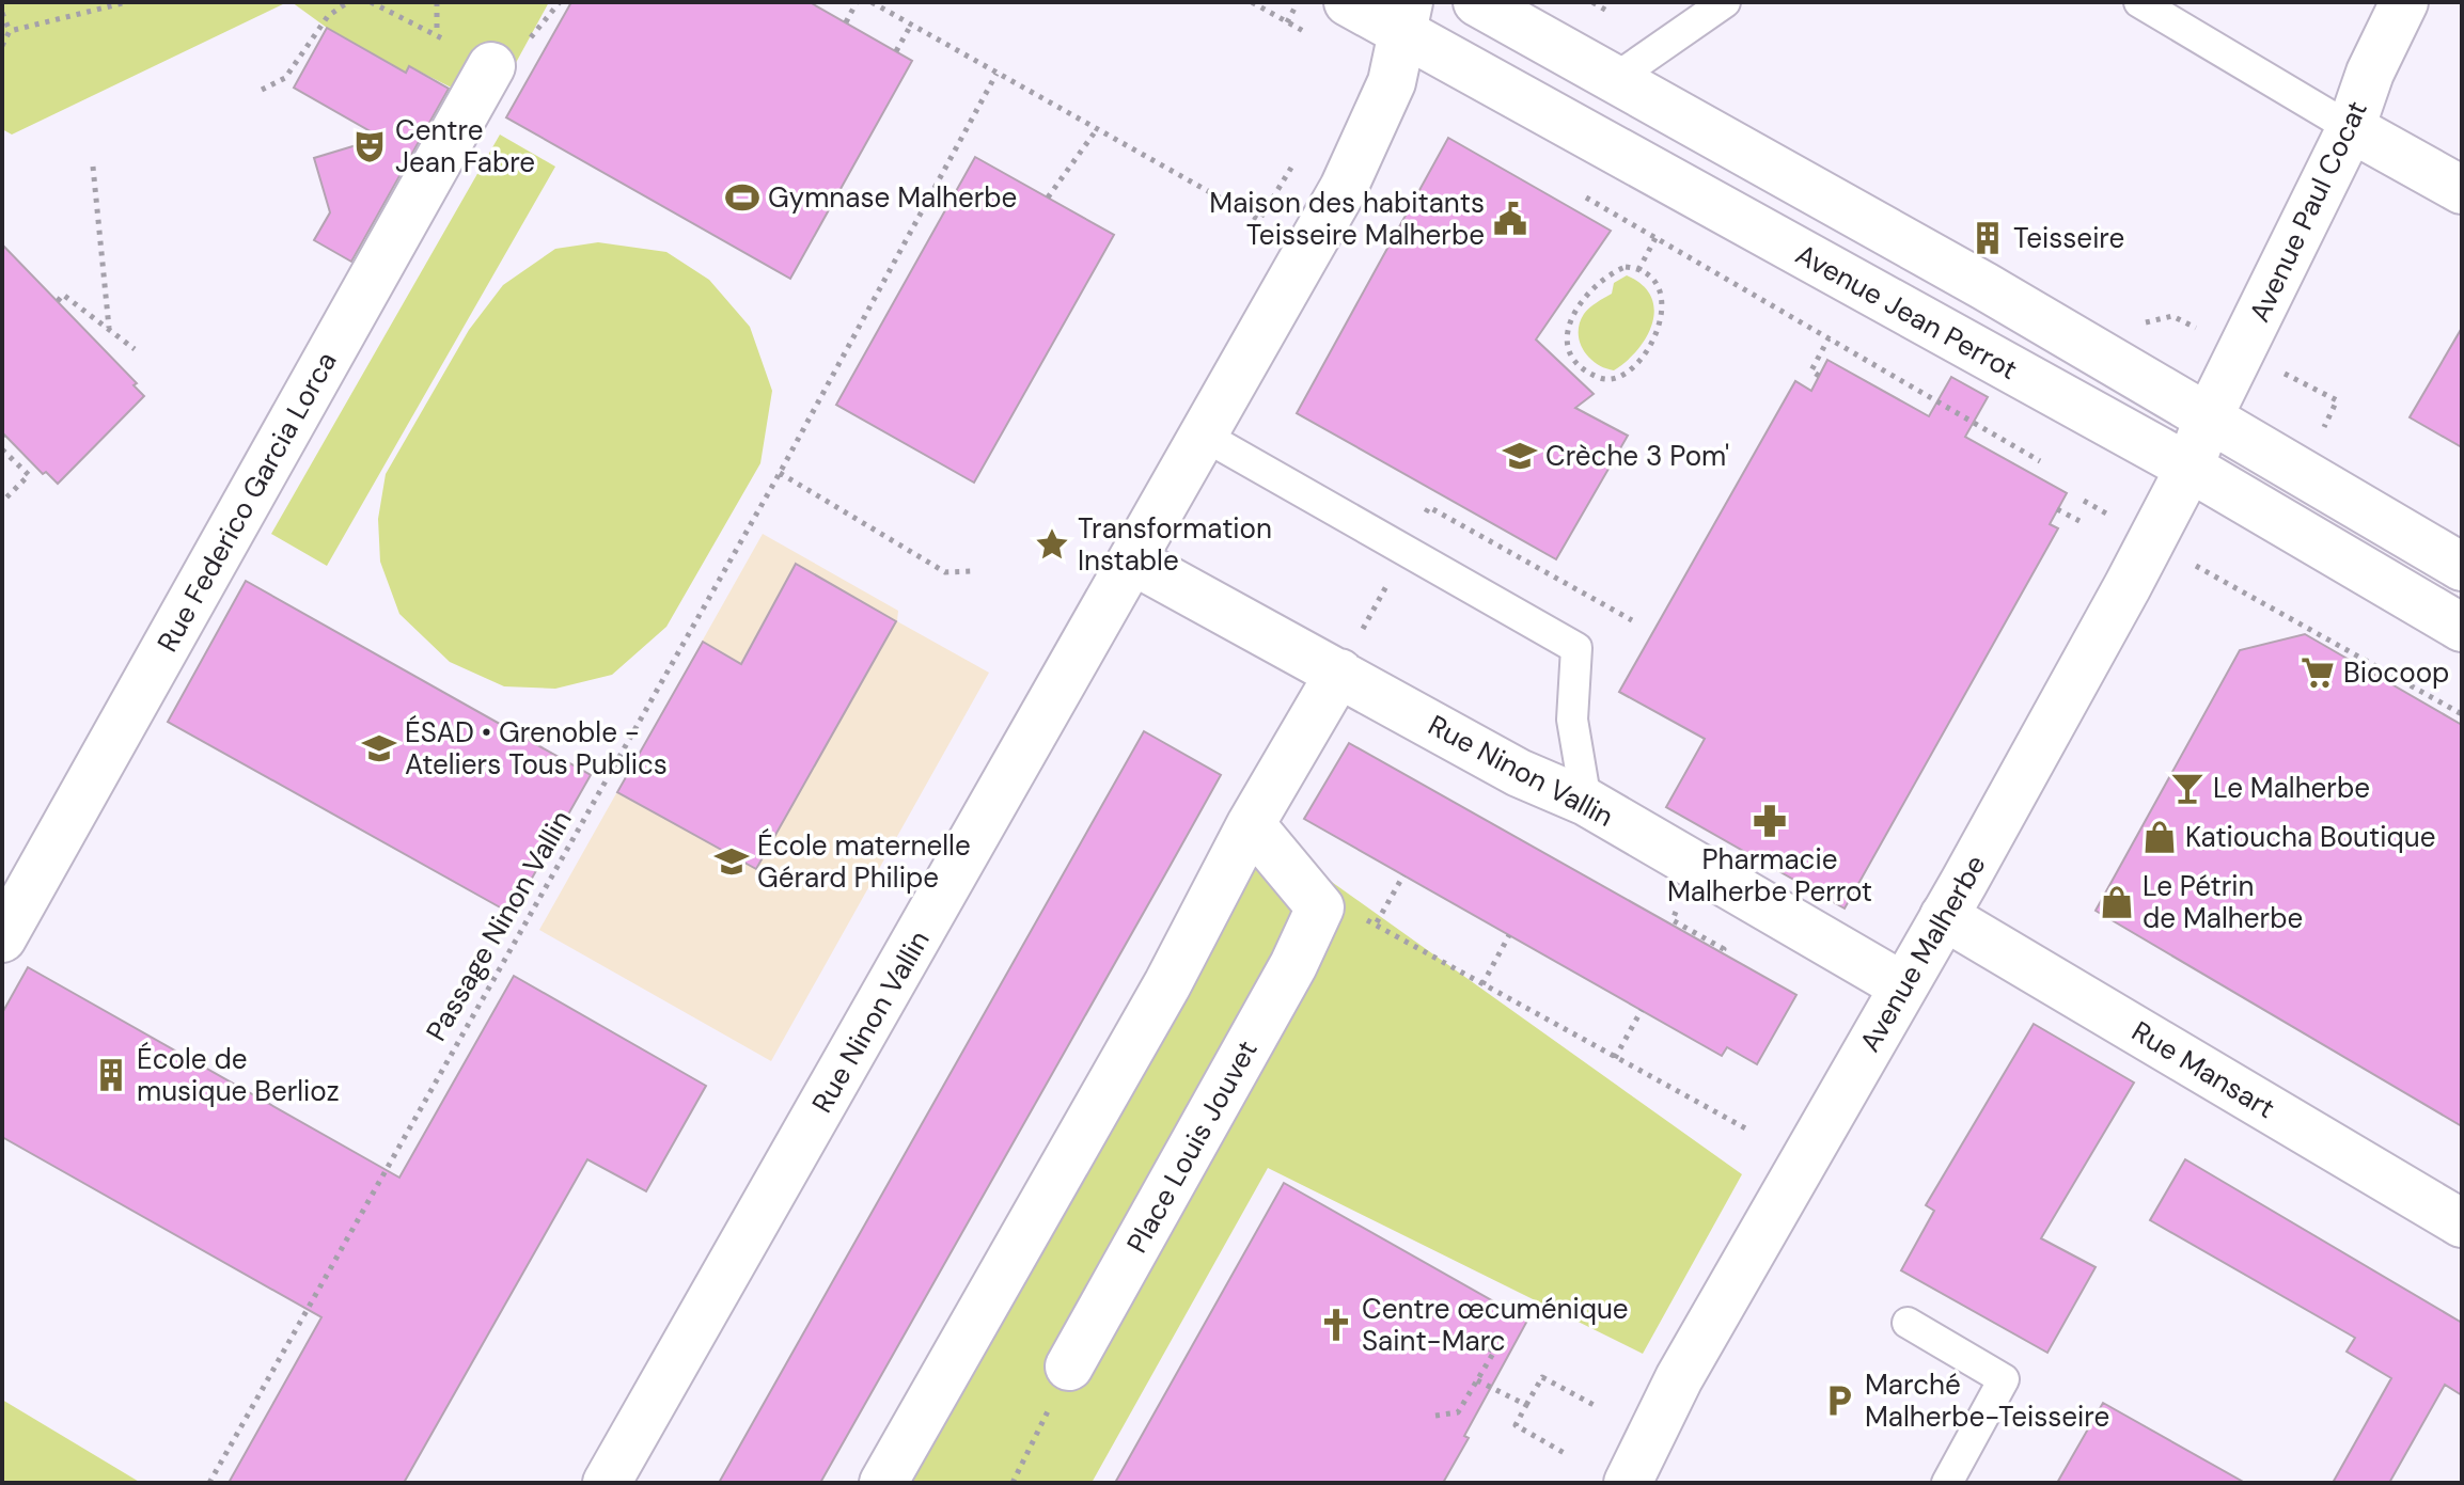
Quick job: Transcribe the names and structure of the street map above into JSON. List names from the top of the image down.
{
  "streets": {
    "street": [
      "Avenue Paul Cocat",
      "Avenue Jean Perrot",
      "Rue Federico Garcia Lorca",
      "Rue Ninon Vallin",
      "Avenue Malherbe",
      "Rue Mansart",
      "Place Louis Jouvet"
    ],
    "path": ["Passage Ninon Vallin"]
  },
  "crossings": [
    ["Avenue Paul Cocat", "Avenue Malherbe"],
    ["Avenue Jean Perrot", "Rue Ninon Vallin"],
    ["Avenue Jean Perrot", "Avenue Malherbe"],
    ["Rue Ninon Vallin", "Avenue Malherbe"],
    ["Avenue Malherbe", "Rue Mansart"]
  ],
  "places": {
    "theatre": ["Centre Jean Fabre"],
    "sports": ["Gymnase Malherbe"],
    "public building": ["Maison des habitants Teisseire Malherbe"],
    "building": ["Teisseire", "École de musique Berlioz"],
    "school or university": ["Crèche 3 Pom'", "ÉSAD • Grenoble - Ateliers Tous Publics", "École maternelle Gérard Philipe"],
    "place": ["Transformation Instable"],
    "supermarket": ["Biocoop"],
    "bar": ["Le Malherbe"],
    "pharmacy": ["Pharmacie Malherbe Perrot"],
    "shop": ["Katioucha Boutique", "Le Pétrin de Malherbe"],
    "church": ["Centre œcuménique Saint-Marc"],
    "parking": ["Marché Malherbe-Teisseire"]
  }
}
